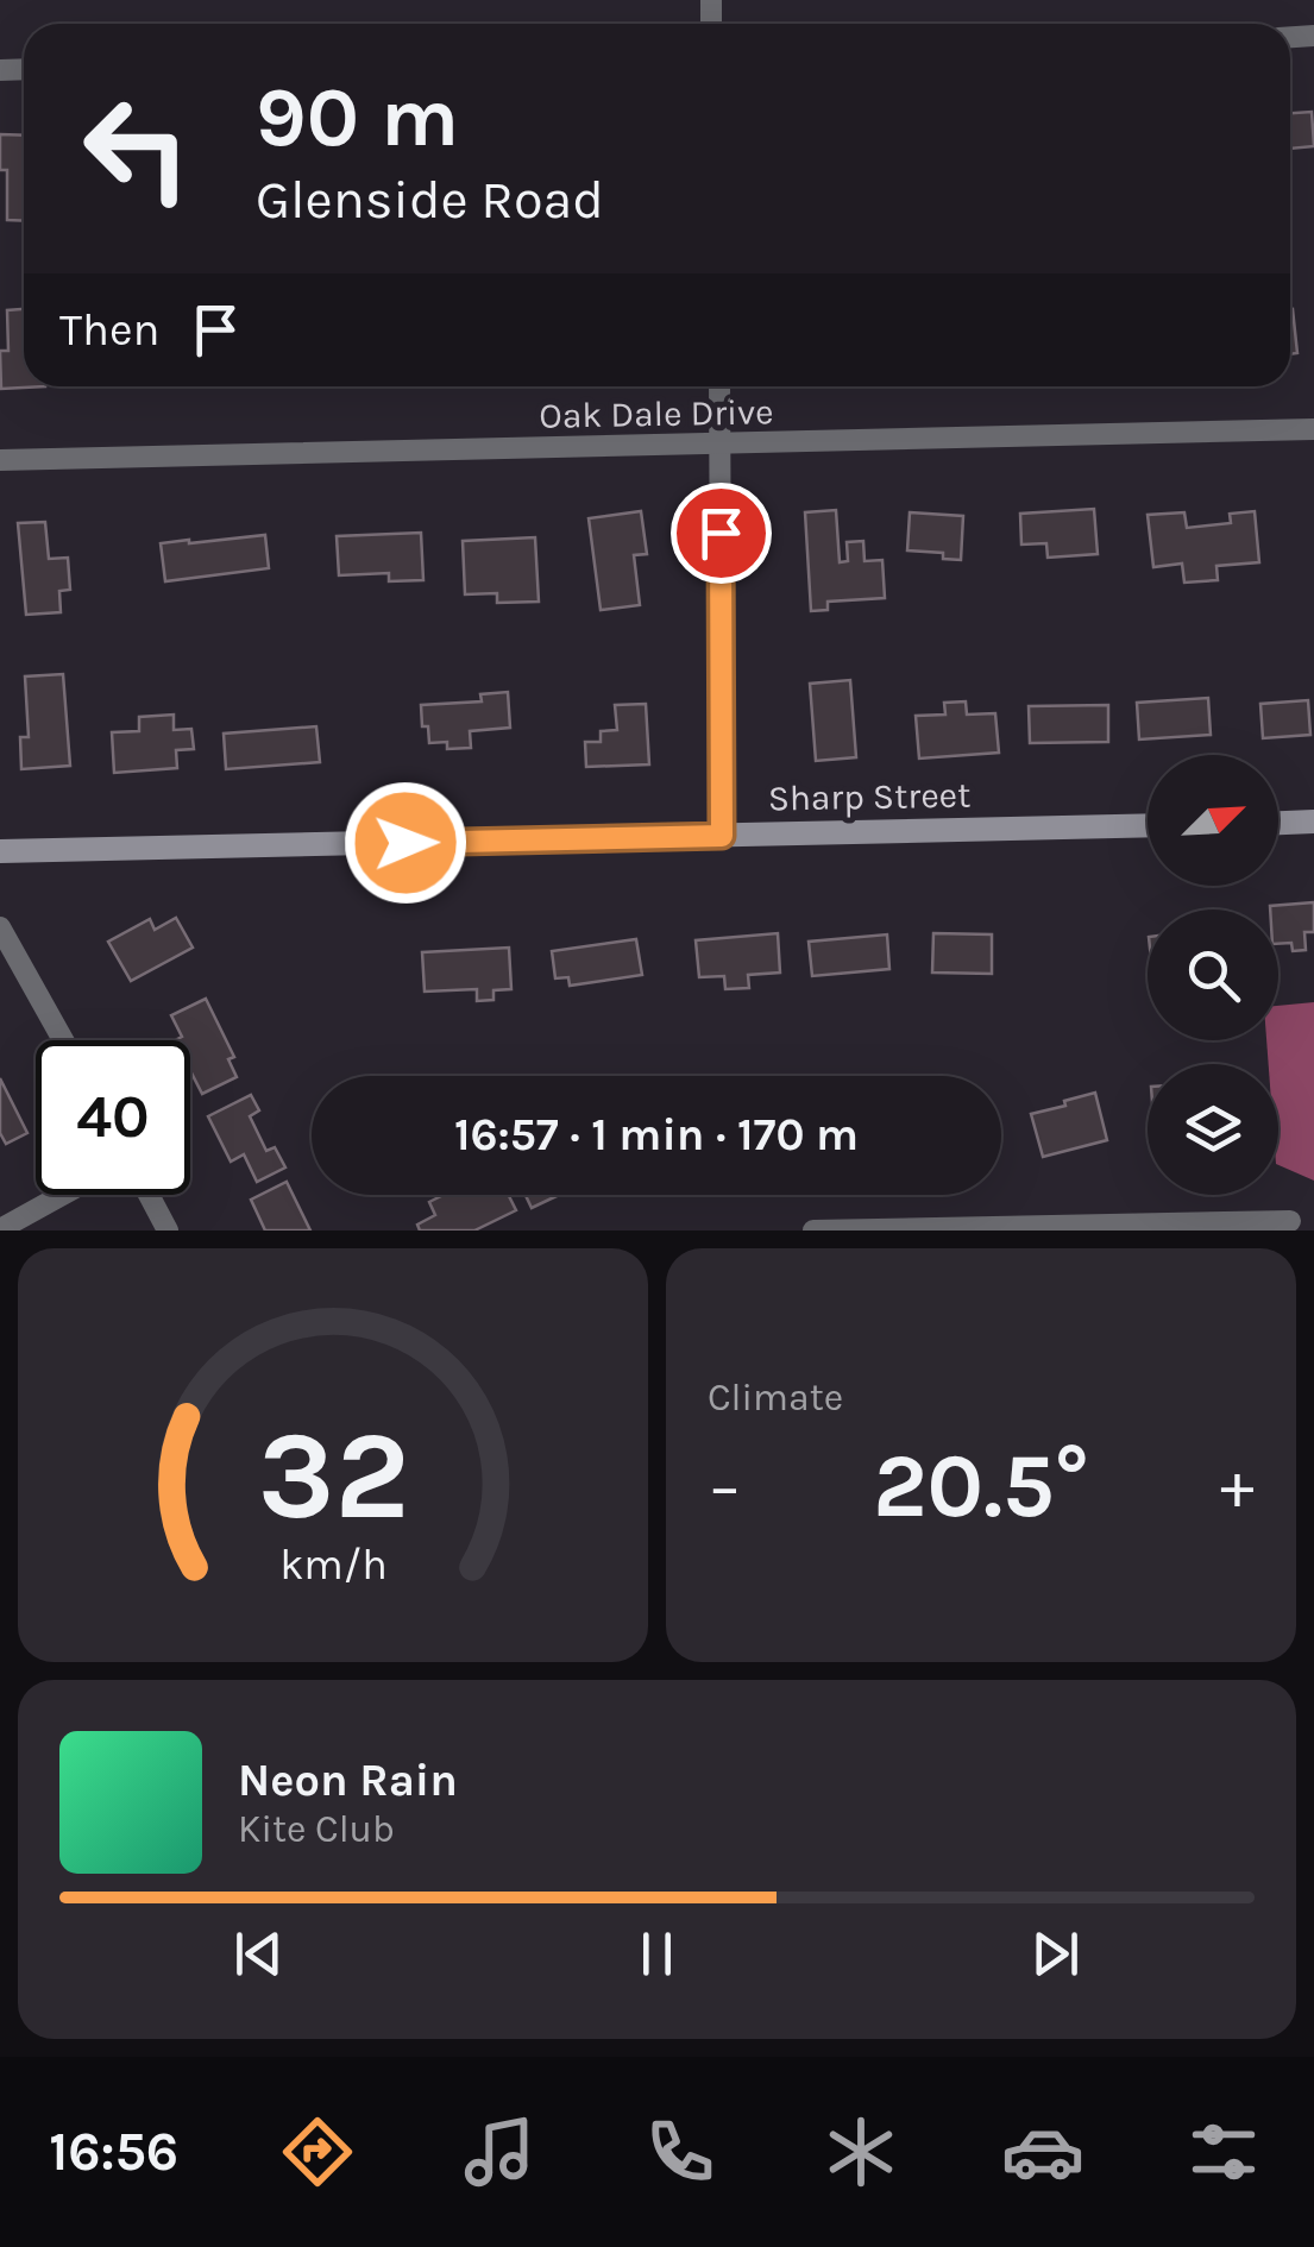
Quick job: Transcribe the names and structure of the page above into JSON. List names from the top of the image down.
{
  "streets": {
    "street": ["Oak Dale Drive", "Sharp Street"]
  },
  "north": "top right",
  "page": {
    "turn": ["90 m", "Glenside Road"],
    "then": "Then",
    "limit": "40",
    "trip": "16:57 · 1 min · 170 m",
    "tile": "Climate",
    "heat": ["−", "20.5°", "+"],
    "song": ["Neon Rain", "Kite Club"],
    "tabs": "16:56",
    "gauge": ["32", "km/h"]
  }
}
